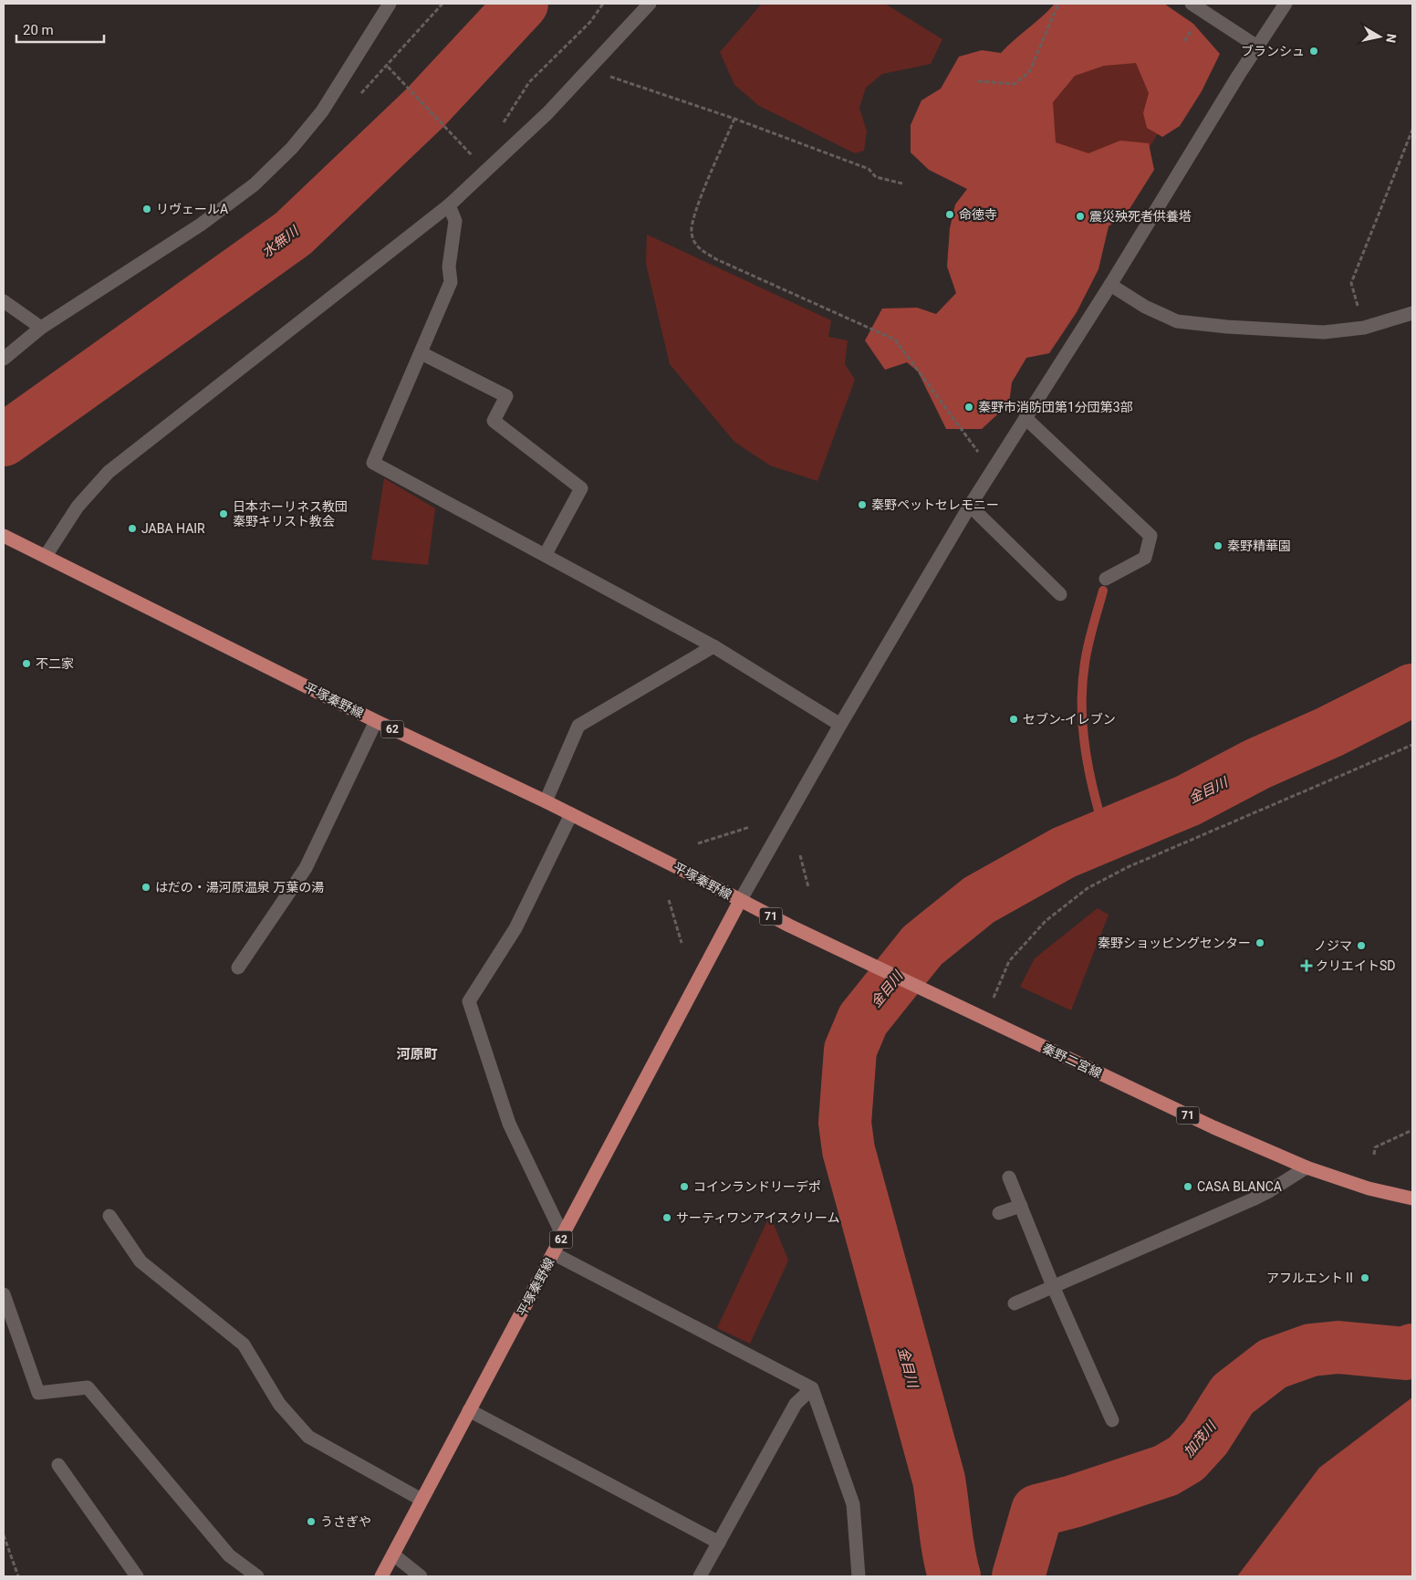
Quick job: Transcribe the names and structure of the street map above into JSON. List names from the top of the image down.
{
  "streets": {
    "main road": [
      "平塚秦野線",
      "62",
      "71",
      "秦野二宮線"
    ]
  },
  "crossings": [
    ["平塚秦野線", "秦野二宮線"]
  ],
  "districts": ["河原町"],
  "water": ["水無川", "金目川", "加茂川"],
  "places": {
    "other": [
      "ブランシュ",
      "リヴェールA",
      "命徳寺",
      "震災殃死者供養塔",
      "秦野市消防団第1分団第3部",
      "秦野ペットセレモニー",
      "日本ホーリネス教団 秦野キリスト教会",
      "JABA HAIR",
      "秦野精華園",
      "不二家",
      "セブン-イレブン",
      "はだの・湯河原温泉 万葉の湯",
      "秦野ショッピングセンター",
      "ノジマ",
      "コインランドリーデポ",
      "CASA BLANCA",
      "サーティワンアイスクリーム",
      "アフルエントⅡ",
      "うさぎや"
    ],
    "health": ["クリエイトSD"]
  },
  "scale_bar": "20 m",
  "north": "right"
}
